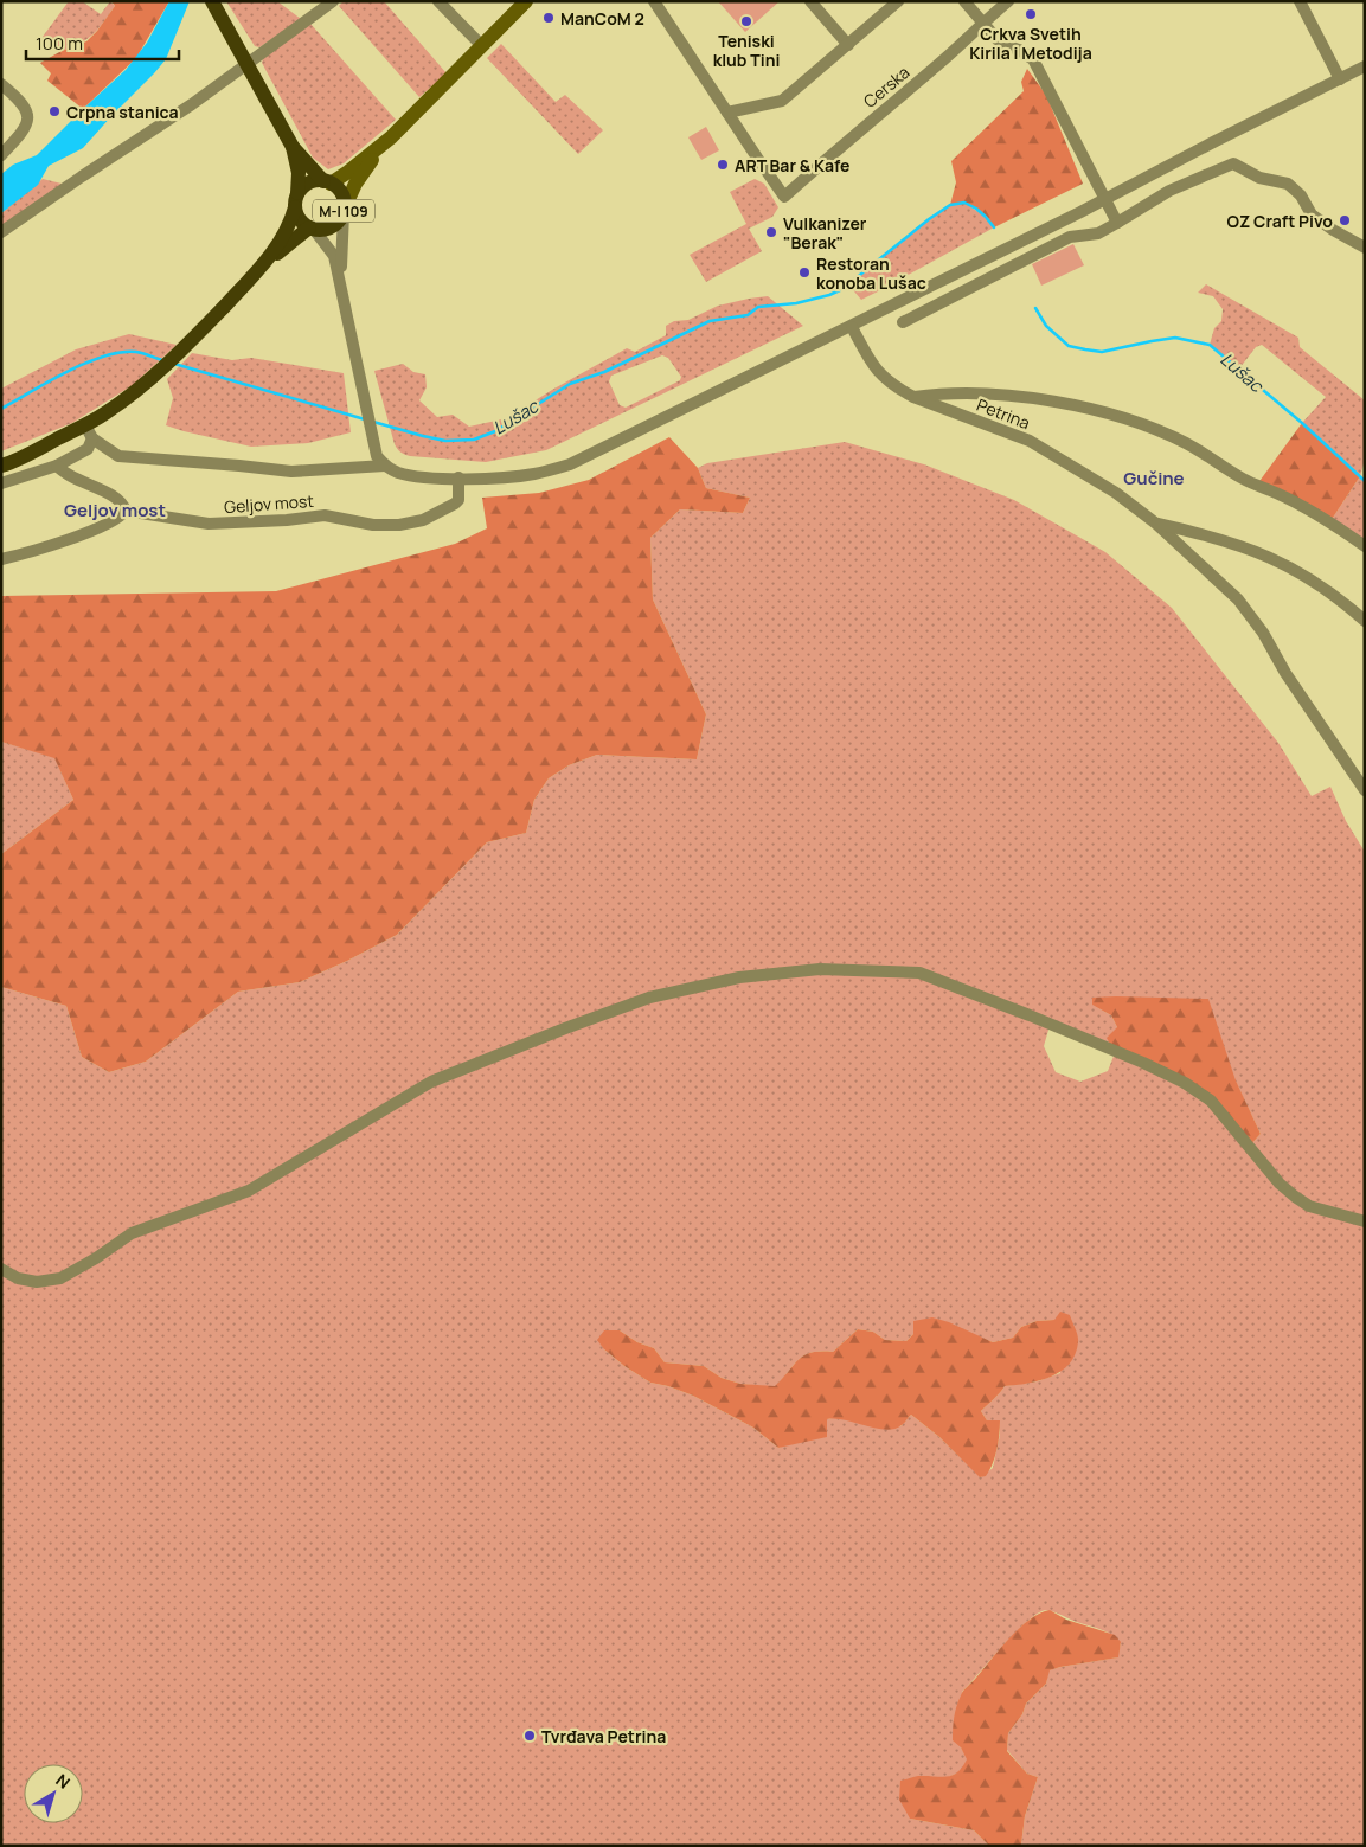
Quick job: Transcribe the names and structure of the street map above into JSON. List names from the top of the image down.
{
  "streets": {
    "main road": ["M-I 109"],
    "street": ["Cerska", "Petrina", "Geljov most"]
  },
  "districts": ["Gučine", "Geljov most"],
  "water": ["Lušac"],
  "places": [
    "Crkva Svetih Kirila i Metodija",
    "ManCoM 2",
    "Teniski klub Tini",
    "Crpna stanica",
    "ART Bar & Кafe",
    "OZ Craft Pivo",
    "Vulkanizer \"Berak\"",
    "Restoran konoba Lušac",
    "Tvrđava Petrina"
  ],
  "scale_bar": "100 m",
  "north": "top right"
}
